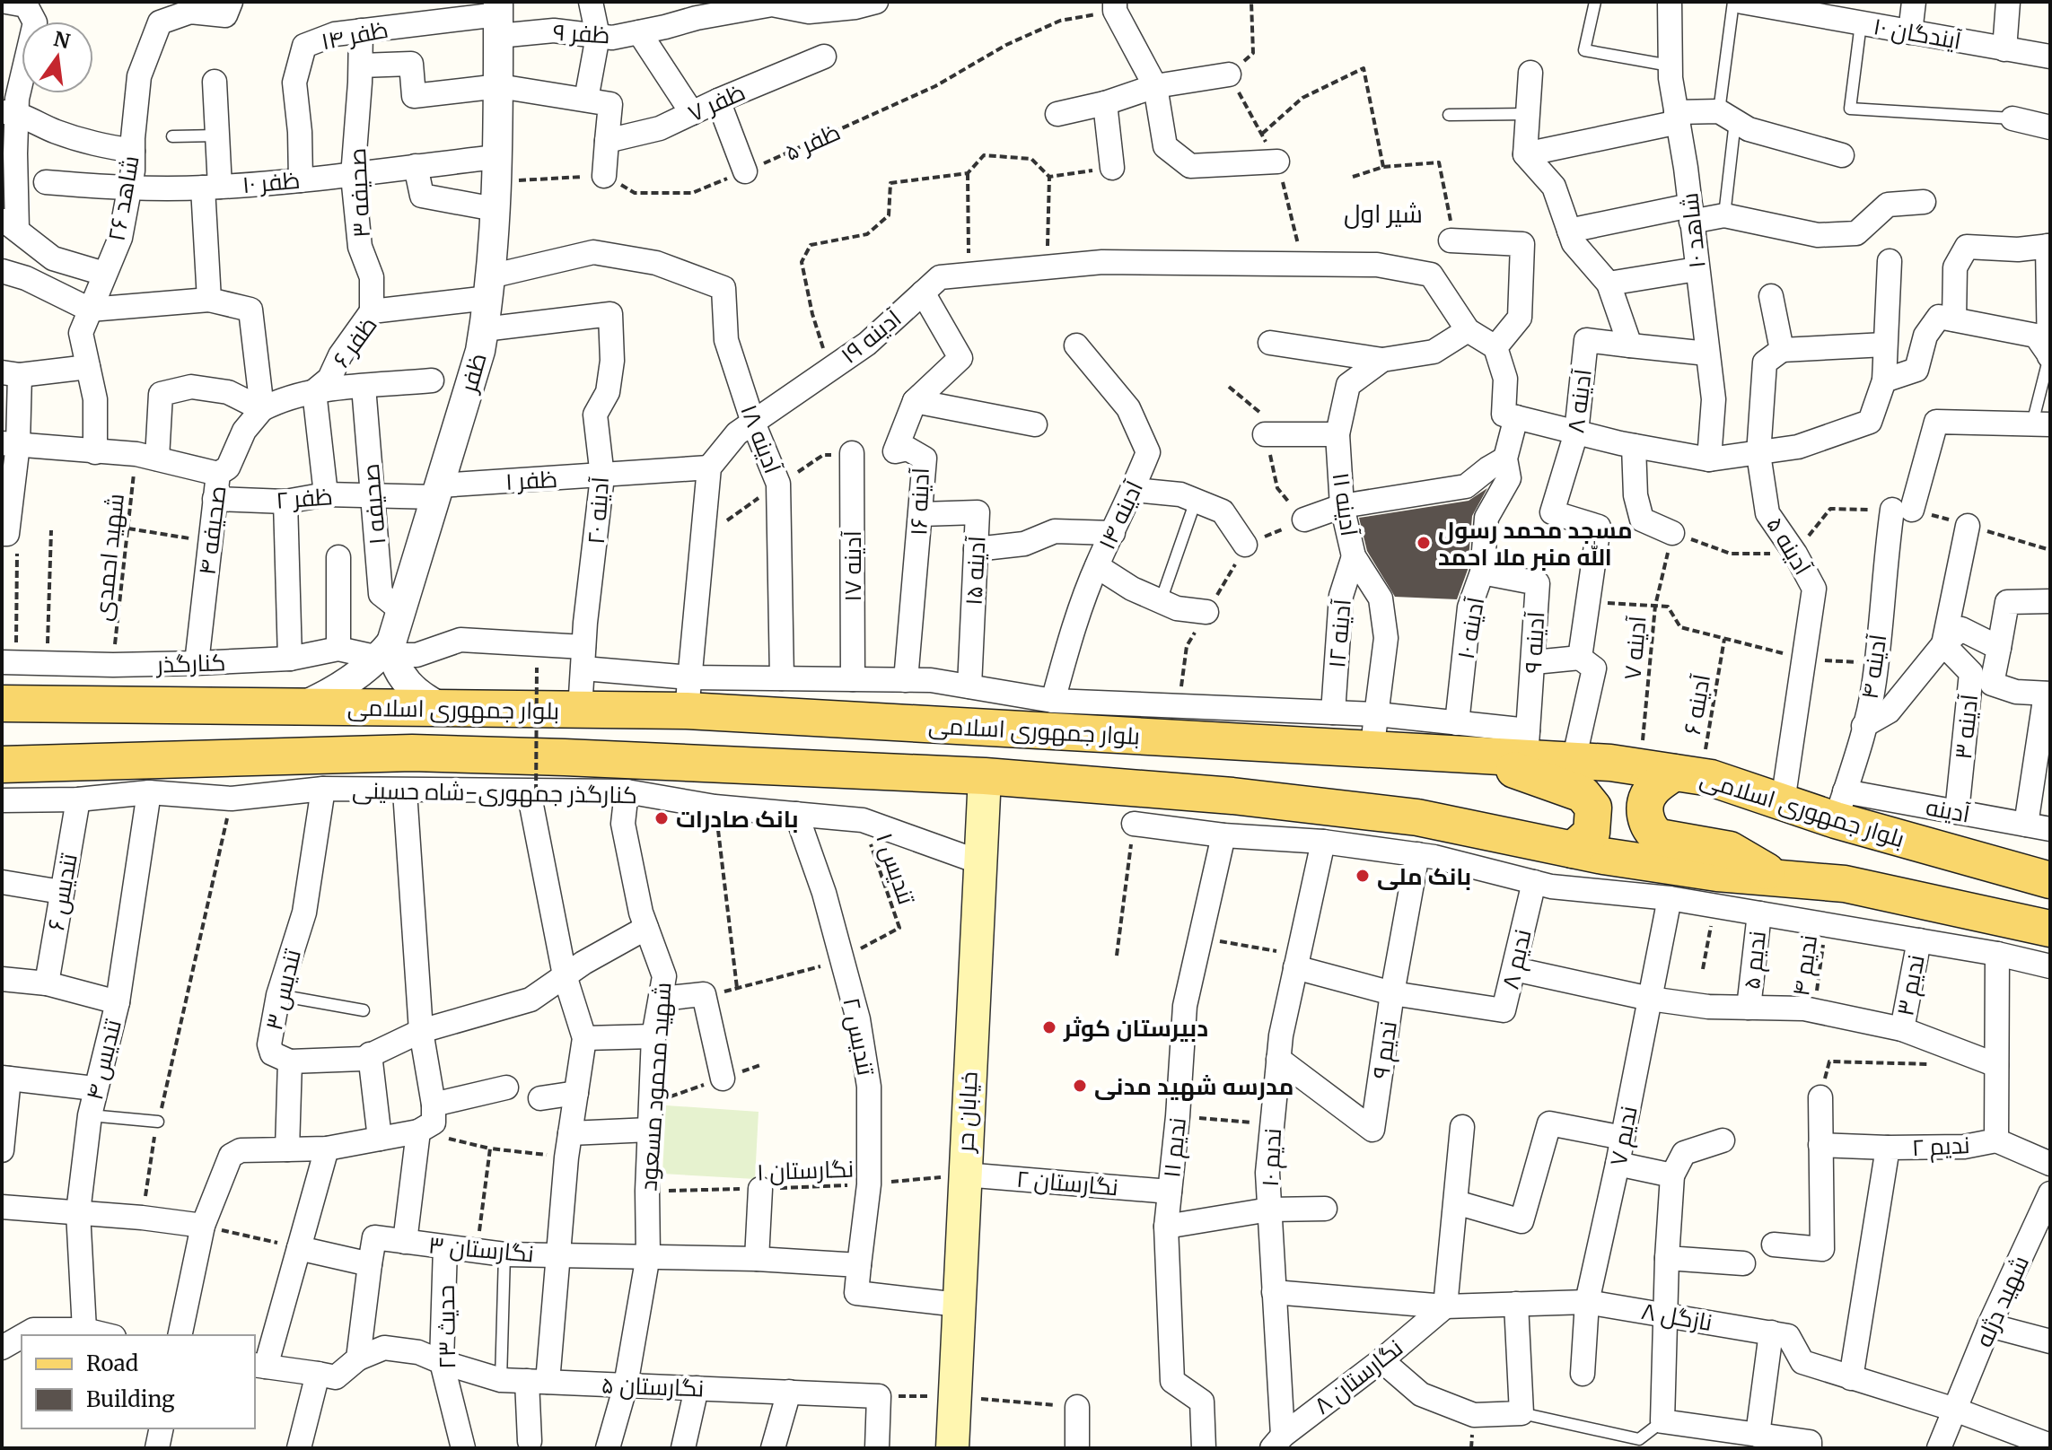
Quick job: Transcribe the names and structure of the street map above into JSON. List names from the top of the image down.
{
  "streets": {
    "main road": ["بلوار جمهوری اسلامی", "خیابان حر"],
    "street": [
      "ظفر ۹",
      "آیندگان ۱۰",
      "ظفر ۱۴",
      "ظفر ۷",
      "ظفر ۱۰",
      "صحیفه ۳",
      "شاهد ۲۶",
      "شاهد ۱۰",
      "آدینه ۱۹",
      "ظفر ۶",
      "ظفر",
      "آدینه ۸",
      "آدینه ۱۸",
      "ظفر ۱",
      "ظفر ۲",
      "آدینه ۱۶",
      "صحیفه ۱",
      "آدینه ۱۱",
      "آدینه ۲۰",
      "آدینه ۱۴",
      "صحیفه ۴",
      "آدینه ۵",
      "آدینه ۱۷",
      "آدینه ۱۵",
      "آدینه ۱۰",
      "آدینه ۱۲",
      "آدینه ۹",
      "کنارگذر",
      "آدینه ۴",
      "آدینه ۳",
      "کنارگذر جمهوری-شاه حسینی",
      "آدینه",
      "تندیس ۶",
      "ندیم ۸",
      "ندیم ۵",
      "ندیم ۳",
      "تندیس ۳",
      "تندیس ۲",
      "ندیم ۹",
      "تندیس ۴",
      "شهید محمود مسعود",
      "ندیم ۷",
      "ندیم ۲",
      "ندیم ۱۱",
      "ندیم ۱۰",
      "نگارستان ۲",
      "نگارستان ۳",
      "شهید دژله",
      "نازگل ۸",
      "حدیث ۲۳",
      "نگارستان ۸",
      "نگارستان ۵"
    ],
    "path": [
      "ظفر ۵",
      "شهید احمدی",
      "آدینه ۷",
      "آدینه ۶",
      "تندیس ۱",
      "ندیم ۴",
      "نگارستان ۱"
    ]
  },
  "crossings": [
    ["ظفر ۹", "ظفر ۱۴"],
    ["ظفر ۹", "ظفر"],
    ["ظفر ۱۴", "ظفر ۱۰"],
    ["ظفر ۱۴", "صحیفه ۳"],
    ["ظفر ۱۴", "ظفر"],
    ["ظفر ۱۰", "صحیفه ۳"],
    ["ظفر ۱۰", "شاهد ۲۶"],
    ["ظفر ۱۰", "ظفر"],
    ["صحیفه ۳", "ظفر ۶"],
    ["آدینه ۱۹", "آدینه ۱۸"],
    ["آدینه ۱۹", "ظفر ۱"],
    ["آدینه ۱۹", "آدینه ۱۶"],
    ["آدینه ۱۹", "آدینه ۱۱"],
    ["ظفر ۶", "ظفر"],
    ["ظفر ۶", "آدینه ۱۸"],
    ["ظفر", "آدینه ۱۸"],
    ["ظفر", "ظفر ۱"],
    ["ظفر", "ظفر ۲"],
    ["ظفر", "صحیفه ۱"],
    ["ظفر", "آدینه ۲۰"],
    ["ظفر", "کنارگذر"],
    ["آدینه ۸", "بلوار جمهوری اسلامی"],
    ["آدینه ۱۸", "کنارگذر"],
    ["ظفر ۱", "ظفر ۲"],
    ["ظفر ۱", "آدینه ۲۰"],
    ["ظفر ۲", "صحیفه ۱"],
    ["ظفر ۲", "صحیفه ۴"],
    ["آدینه ۱۶", "آدینه ۱۵"],
    ["آدینه ۱۶", "کنارگذر"],
    ["آدینه ۱۱", "آدینه ۱۲"],
    ["آدینه ۱۱", "کنارگذر"],
    ["آدینه ۱۱", "بلوار جمهوری اسلامی"],
    ["آدینه ۲۰", "کنارگذر"],
    ["آدینه ۲۰", "بلوار جمهوری اسلامی"],
    ["آدینه ۱۴", "کنارگذر"],
    ["صحیفه ۴", "کنارگذر"],
    ["آدینه ۵", "بلوار جمهوری اسلامی"],
    ["شهید احمدی", "کنارگذر"],
    ["آدینه ۱۷", "کنارگذر"],
    ["آدینه ۱۵", "کنارگذر"],
    ["آدینه ۱۰", "آدینه ۹"],
    ["آدینه ۱۰", "کنارگذر"],
    ["آدینه ۱۰", "بلوار جمهوری اسلامی"],
    ["آدینه ۱۲", "کنارگذر"],
    ["آدینه ۹", "بلوار جمهوری اسلامی"],
    ["آدینه ۷", "آدینه ۶"],
    ["آدینه ۷", "بلوار جمهوری اسلامی"],
    ["کنارگذر", "بلوار جمهوری اسلامی"],
    ["آدینه ۴", "بلوار جمهوری اسلامی"],
    ["آدینه ۴", "آدینه"],
    ["آدینه ۶", "بلوار جمهوری اسلامی"],
    ["بلوار جمهوری اسلامی", "کنارگذر جمهوری-شاه حسینی"],
    ["بلوار جمهوری اسلامی", "آدینه"],
    ["بلوار جمهوری اسلامی", "خیابان حر"],
    ["آدینه ۳", "آدینه"],
    ["کنارگذر جمهوری-شاه حسینی", "تندیس ۱"],
    ["کنارگذر جمهوری-شاه حسینی", "تندیس ۶"],
    ["کنارگذر جمهوری-شاه حسینی", "تندیس ۳"],
    ["کنارگذر جمهوری-شاه حسینی", "تندیس ۲"],
    ["کنارگذر جمهوری-شاه حسینی", "تندیس ۴"],
    ["کنارگذر جمهوری-شاه حسینی", "شهید محمود مسعود"],
    ["کنارگذر جمهوری-شاه حسینی", "خیابان حر"],
    ["تندیس ۱", "تندیس ۲"],
    ["ندیم ۸", "ندیم ۹"],
    ["تندیس ۲", "نگارستان ۱"],
    ["تندیس ۲", "نگارستان ۳"],
    ["ندیم ۹", "ندیم ۱۰"],
    ["شهید محمود مسعود", "نگارستان ۱"],
    ["شهید محمود مسعود", "نگارستان ۳"],
    ["شهید محمود مسعود", "نگارستان ۵"],
    ["خیابان حر", "نگارستان ۱"],
    ["خیابان حر", "نگارستان ۲"],
    ["ندیم ۷", "نازگل ۸"],
    ["ندیم ۲", "نازگل ۸"],
    ["ندیم ۱۱", "نگارستان ۲"],
    ["ندیم ۱۰", "نازگل ۸"],
    ["ندیم ۱۰", "نگارستان ۸"],
    ["نگارستان ۱", "نگارستان ۲"],
    ["نگارستان ۳", "حدیث ۲۳"],
    ["شهید دژله", "نازگل ۸"],
    ["نازگل ۸", "نگارستان ۸"],
    ["حدیث ۲۳", "نگارستان ۵"]
  ],
  "districts": ["شیر اول"],
  "places": [
    "مسجد محمد رسول الله منبر ملا احمد",
    "بانک صادرات",
    "بانک ملی",
    "دبیرستان کوثر",
    "مدرسه شهید مدنی"
  ],
  "legend": ["Road", "Building"],
  "north": "top"
}
